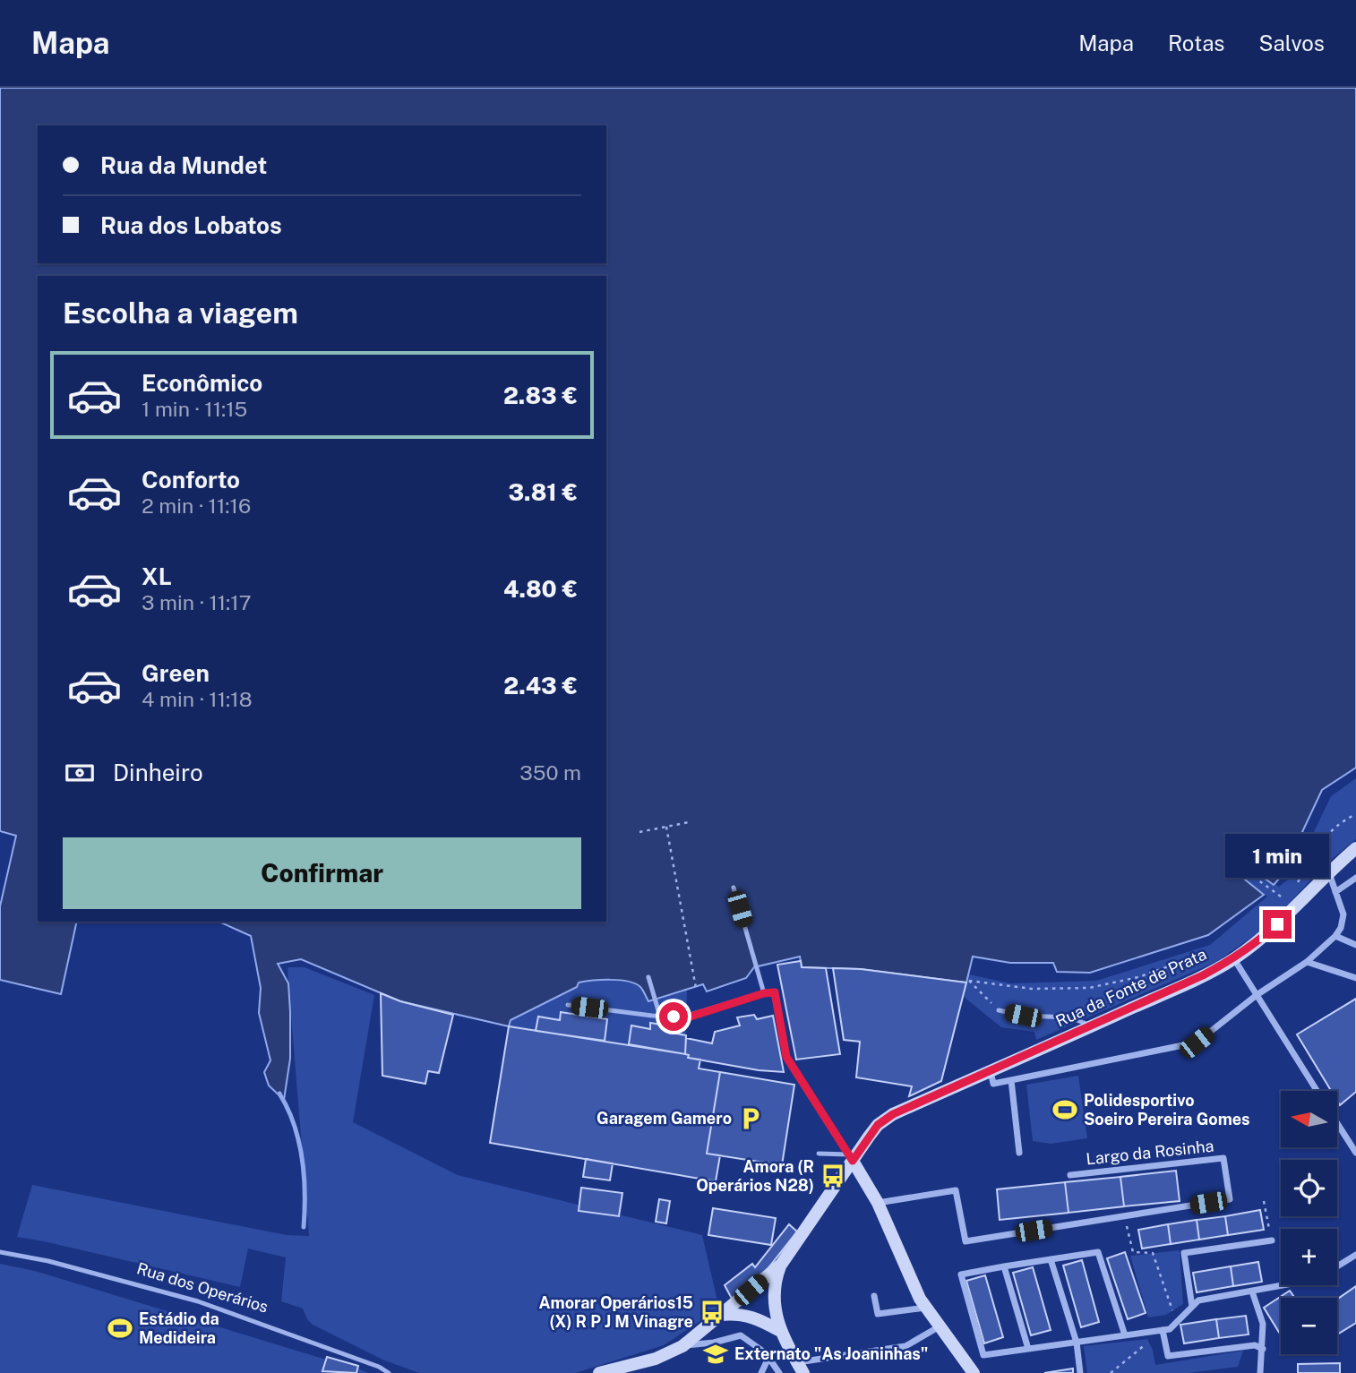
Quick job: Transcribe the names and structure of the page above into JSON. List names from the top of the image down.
{
  "streets": {
    "street": ["Rua da Fonte de Prata", "Largo da Rosinha"],
    "lane": ["Rua dos Operários"]
  },
  "places": {
    "sports": ["Polidesportivo Soeiro Pereira Gomes", "Estádio da Medideira"],
    "parking": ["Garagem Gamero"],
    "bus stop": ["Amora (R Operários N28)", "Amorar Operários15 (X) R P J M Vinagre"],
    "school or university": ["Externato \"As Joaninhas\""]
  },
  "north": "left",
  "page": {
    "header": "Mapa",
    "nav": ["Mapa", "Rotas", "Salvos"],
    "banner": ["Rua da Mundet", "Rua dos Lobatos"],
    "heading": "Escolha a viagem",
    "list": [
      {
        "name": "Econômico",
        "note": "1 min · 11:15",
        "value": "2.83 €"
      },
      {
        "name": "Conforto",
        "note": "2 min · 11:16",
        "value": "3.81 €"
      },
      {
        "name": "XL",
        "note": "3 min · 11:17",
        "value": "4.80 €"
      },
      {
        "name": "Green",
        "note": "4 min · 11:18",
        "value": "2.43 €"
      }
    ],
    "pay": ["Dinheiro", "350 m"],
    "buttons": "Confirmar",
    "bubble": "1 min",
    "map_buttons": ["+", "−"]
  }
}
